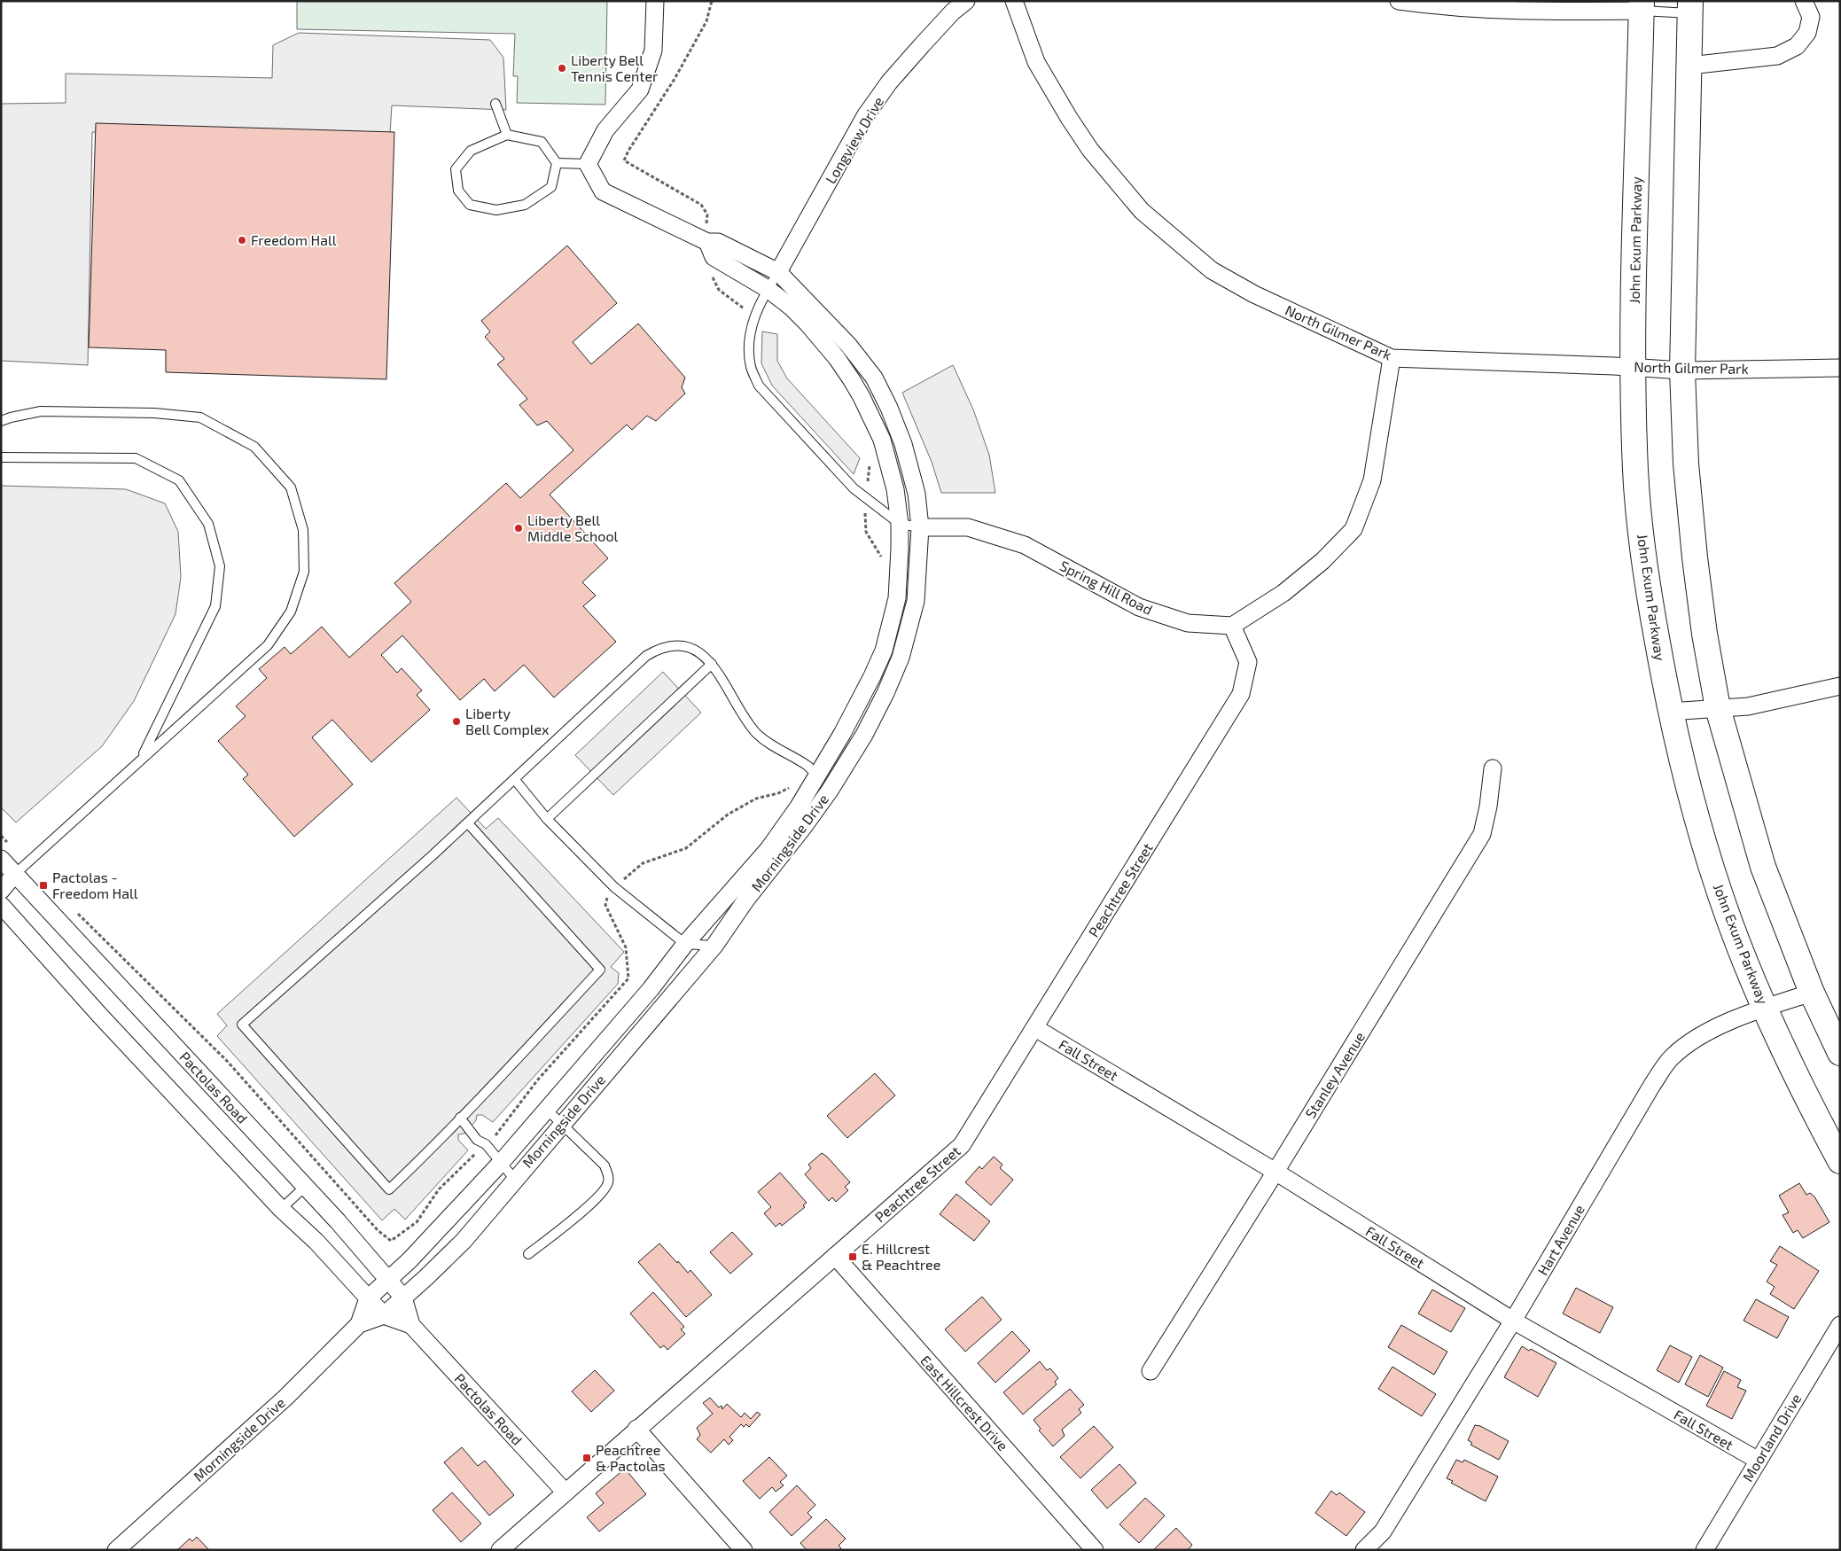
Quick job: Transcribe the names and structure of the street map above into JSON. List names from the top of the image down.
{
  "streets": {
    "main road": ["John Exum Parkway"],
    "street": [
      "Longview Drive",
      "North Gilmer Park",
      "Spring Hill Road",
      "Morningside Drive",
      "Peachtree Street",
      "Fall Street",
      "Stanley Avenue",
      "Pactolas Road",
      "Hart Avenue",
      "East Hillcrest Drive",
      "Moorland Drive"
    ]
  },
  "crossings": [
    ["Longview Drive", "Morningside Drive"],
    ["John Exum Parkway", "North Gilmer Park"],
    ["John Exum Parkway", "Hart Avenue"],
    ["Spring Hill Road", "Morningside Drive"],
    ["Spring Hill Road", "Peachtree Street"],
    ["Morningside Drive", "Pactolas Road"],
    ["Peachtree Street", "Fall Street"],
    ["Peachtree Street", "Pactolas Road"],
    ["Peachtree Street", "East Hillcrest Drive"],
    ["Fall Street", "Stanley Avenue"],
    ["Fall Street", "Hart Avenue"],
    ["Fall Street", "Moorland Drive"]
  ],
  "places": {
    "other": [
      "Liberty Bell Tennis Center",
      "Freedom Hall",
      "Liberty Bell Middle School",
      "Liberty Bell Complex"
    ],
    "transit": ["Pactolas - Freedom Hall", "E. Hillcrest & Peachtree", "Peachtree & Pactolas"]
  }
}
